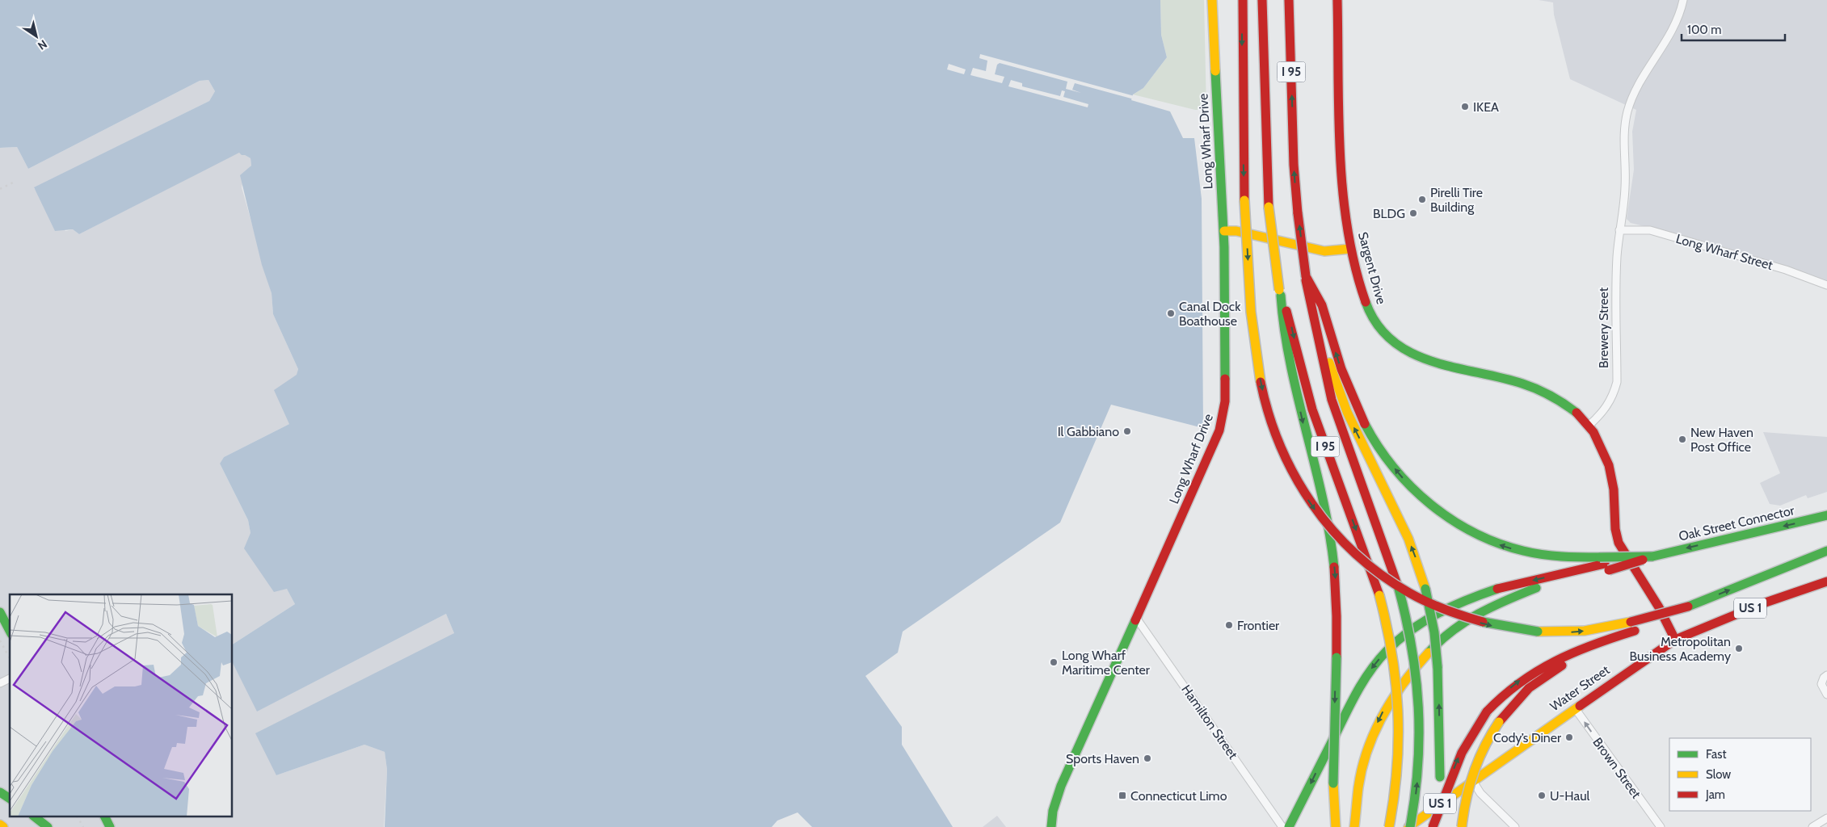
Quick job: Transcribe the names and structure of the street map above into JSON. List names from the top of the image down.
{
  "streets": {
    "main road": [
      "I 95",
      "Long Wharf Drive",
      "Sargent Drive",
      "Oak Street Connector",
      "US 1",
      "Water Street"
    ],
    "street": [
      "Long Wharf Street",
      "Brewery Street",
      "Hamilton Street",
      "Brown Street"
    ]
  },
  "crossings": [
    ["I 95", "Water Street"],
    ["Long Wharf Drive", "Hamilton Street"],
    ["Long Wharf Street", "Brewery Street"],
    ["Sargent Drive", "Brewery Street"],
    ["Water Street", "Brown Street"]
  ],
  "one_way": ["Brown Street"],
  "places": {
    "other": [
      "IKEA",
      "Pirelli Tire Building",
      "BLDG",
      "Canal Dock Boathouse",
      "Il Gabbiano",
      "New Haven Post Office",
      "Frontier",
      "Metropolitan Business Academy",
      "Long Wharf Maritime Center",
      "Cody’s Diner",
      "Sports Haven",
      "U-Haul"
    ],
    "transit": ["Connecticut Limo"]
  },
  "legend": ["Fast", "Slow", "Jam"],
  "scale_bar": "100 m",
  "north": "bottom right"
}
